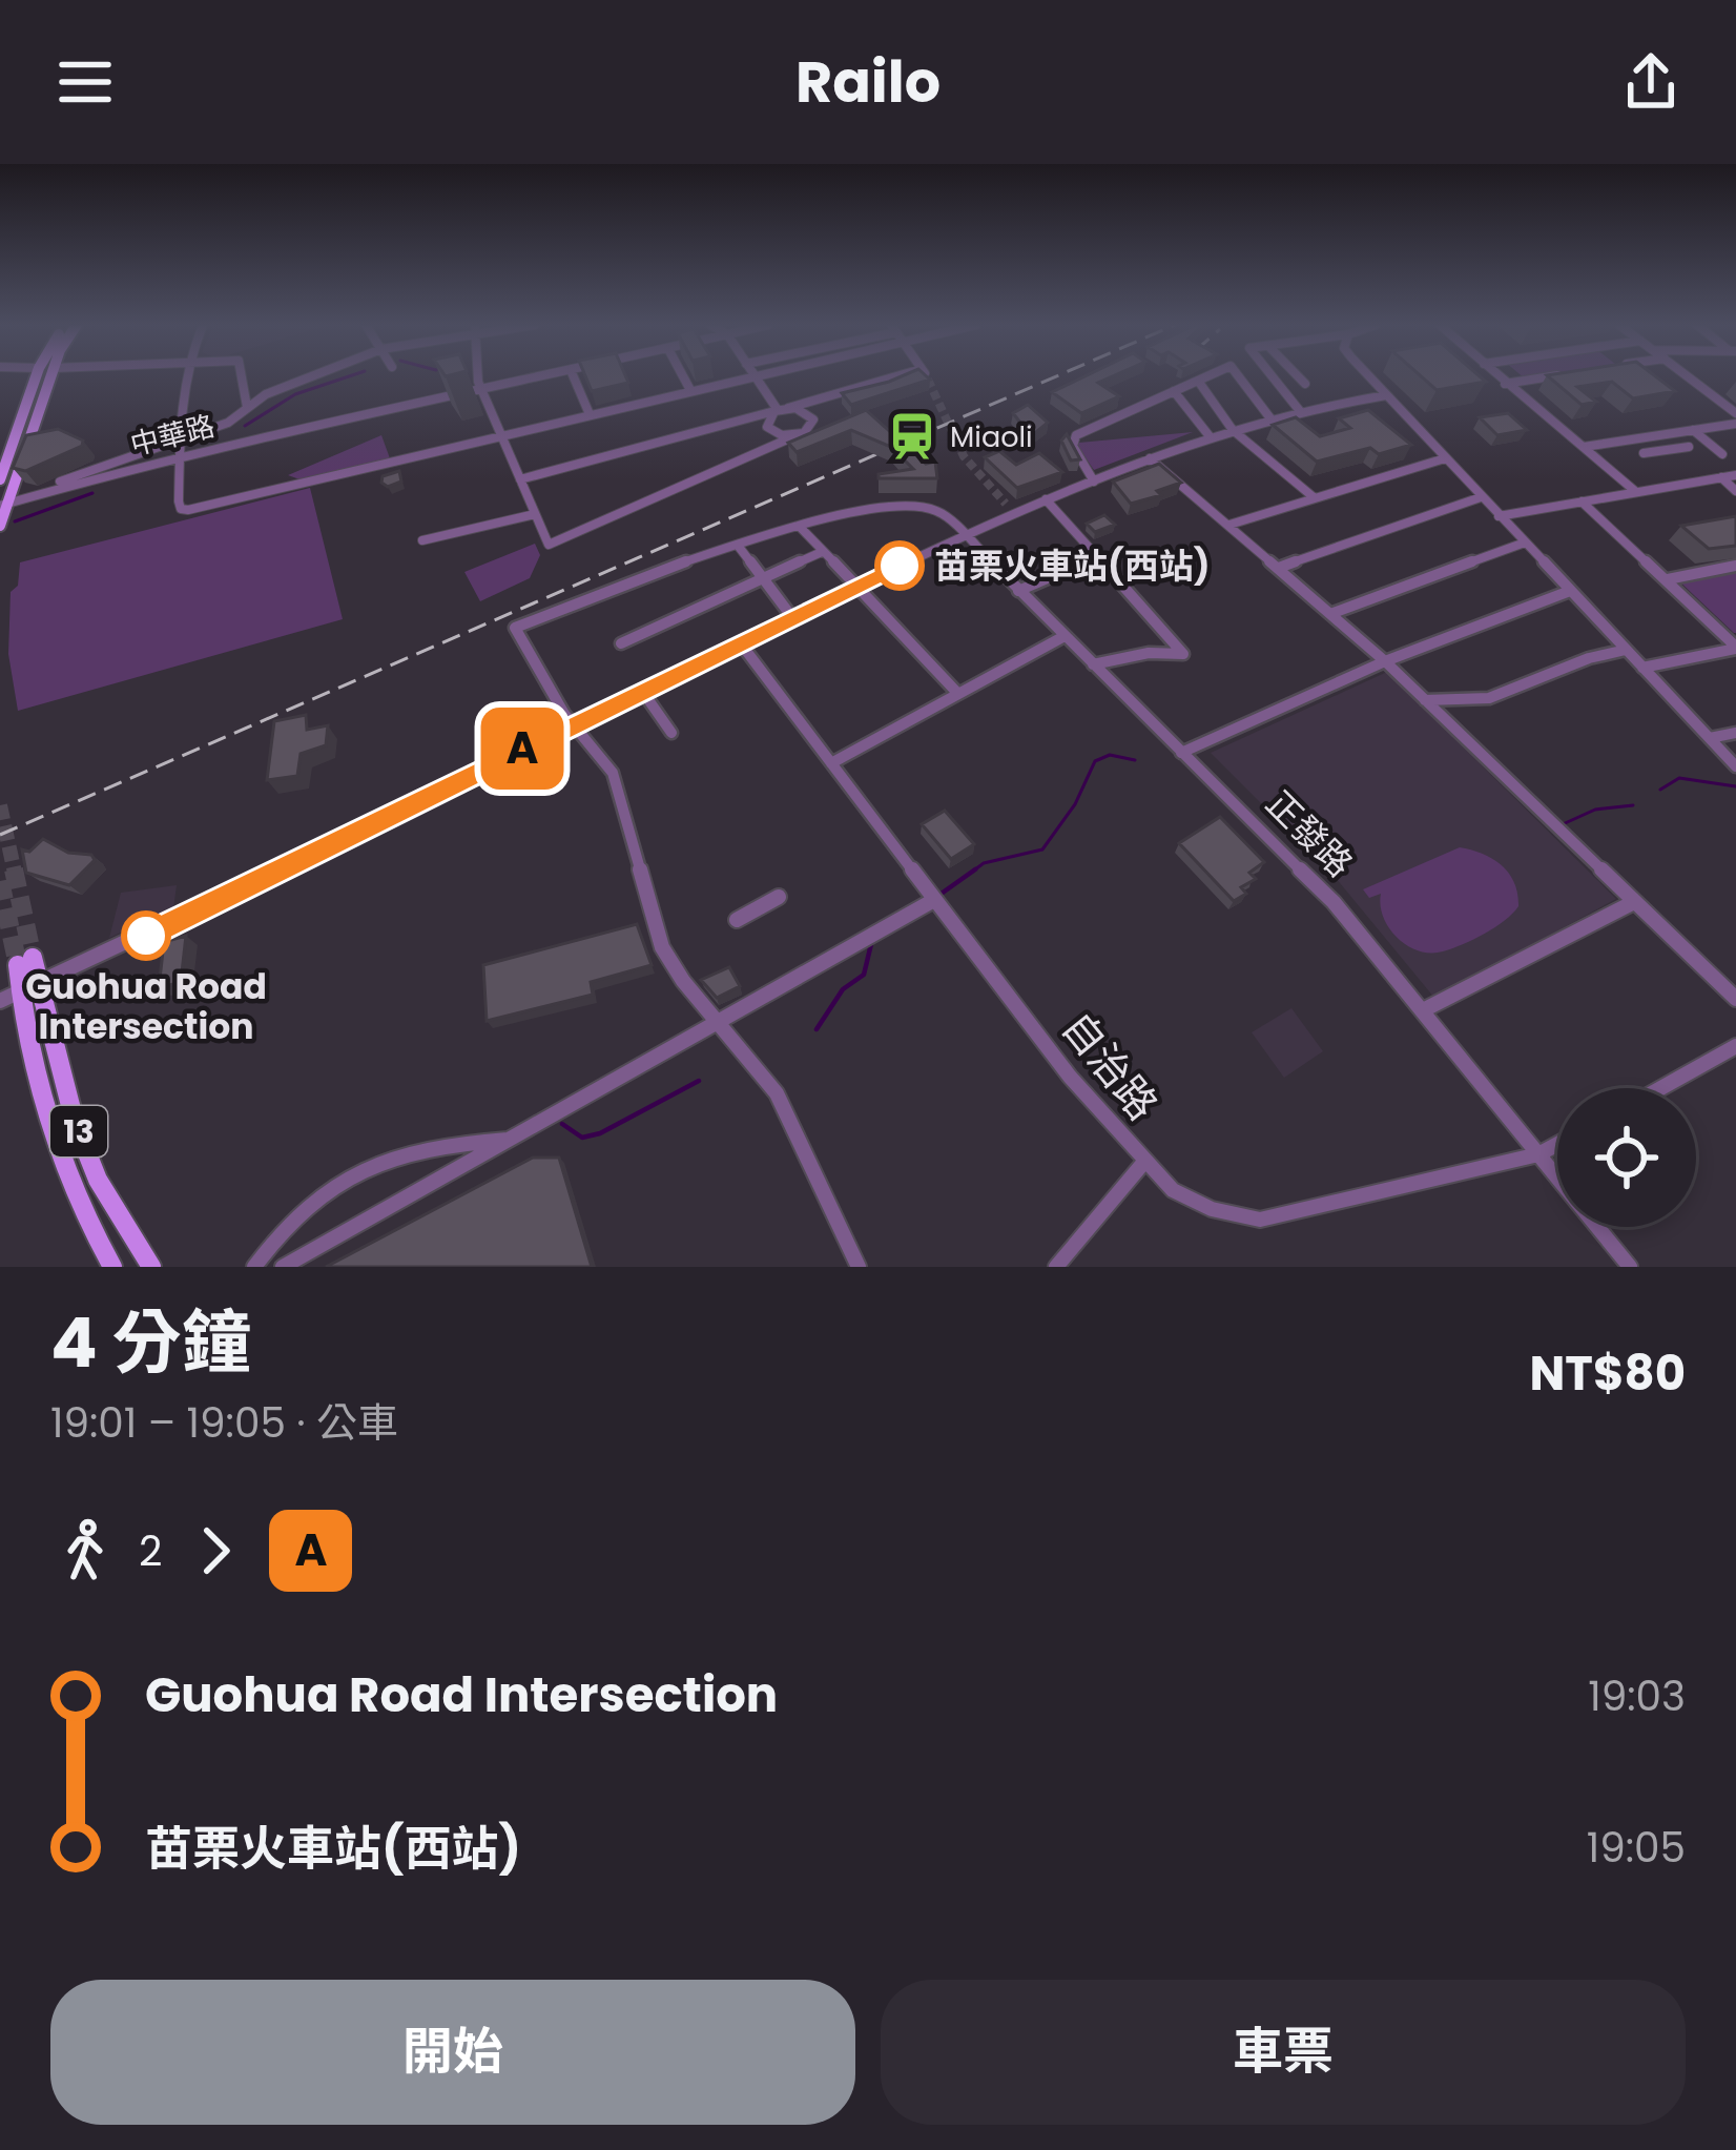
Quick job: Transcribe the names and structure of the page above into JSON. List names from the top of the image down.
{
  "streets": {
    "main road": ["13"],
    "street": ["中華路", "正發路", "自治路"]
  },
  "crossings": [
    ["正發路", "自治路"]
  ],
  "places": {
    "station": ["Miaoli"],
    "other": ["苗栗火車站(西站)", "Guohua Road Intersection"]
  },
  "lines": ["bus line A"],
  "page": {
    "header": "Railo",
    "on_map": "A",
    "heading": ["4 分鐘", "19:01 – 19:05 · 公車", "NT$80"],
    "legs": ["2", "A"],
    "list": [
      {
        "name": "Guohua Road Intersection",
        "value": "19:03"
      },
      {
        "name": "苗栗火車站(西站)",
        "value": "19:05"
      }
    ],
    "buttons": ["開始", "車票"]
  }
}
